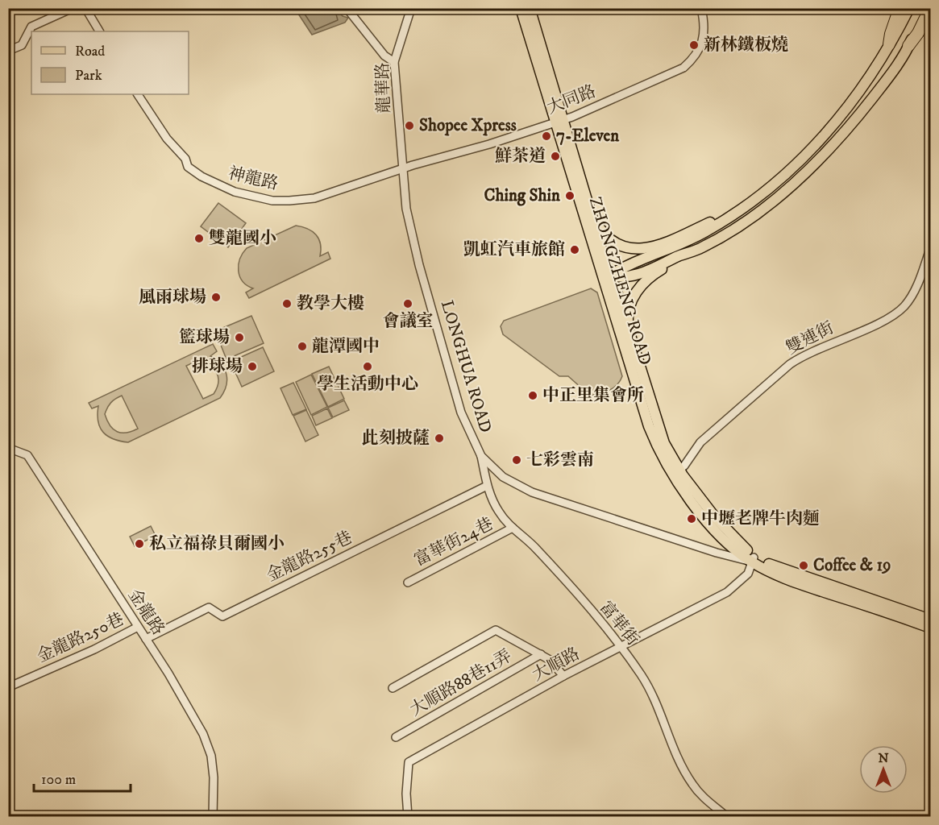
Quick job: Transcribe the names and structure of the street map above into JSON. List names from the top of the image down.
{
  "streets": {
    "main road": ["ZHONGZHENG ROAD"],
    "street": [
      "龍華路",
      "大同路",
      "神龍路",
      "雙連街",
      "LONGHUA ROAD",
      "富華街24巷",
      "金龍路255巷",
      "金龍路",
      "富華街",
      "金龍路250巷",
      "大順路",
      "大順路88巷11弄"
    ]
  },
  "crossings": [
    ["龍華路", "大同路"],
    ["龍華路", "神龍路"],
    ["龍華路", "LONGHUA ROAD"],
    ["大同路", "神龍路"],
    ["大同路", "ZHONGZHENG ROAD"],
    ["大同路", "LONGHUA ROAD"],
    ["神龍路", "LONGHUA ROAD"],
    ["ZHONGZHENG ROAD", "雙連街"],
    ["ZHONGZHENG ROAD", "LONGHUA ROAD"],
    ["ZHONGZHENG ROAD", "大順路"],
    ["LONGHUA ROAD", "富華街"],
    ["LONGHUA ROAD", "大順路"],
    ["富華街24巷", "富華街"],
    ["金龍路255巷", "金龍路"],
    ["金龍路255巷", "富華街"],
    ["金龍路", "金龍路250巷"],
    ["富華街", "大順路"]
  ],
  "places": [
    "新林鐵板燒",
    "Shopee Xpress",
    "7-Eleven",
    "鮮茶道",
    "Ching Shin",
    "雙龍國小",
    "凱虹汽車旅館",
    "風雨球場",
    "教學大樓",
    "會議室",
    "籃球場",
    "龍潭國中",
    "排球場",
    "學生活動中心",
    "中正里集會所",
    "此刻披薩",
    "七彩雲南",
    "中壢老牌牛肉麵",
    "私立福祿貝爾國小",
    "Coffee & 19"
  ],
  "legend": ["Road", "Park"],
  "scale_bar": "100 m",
  "north": "top"
}
